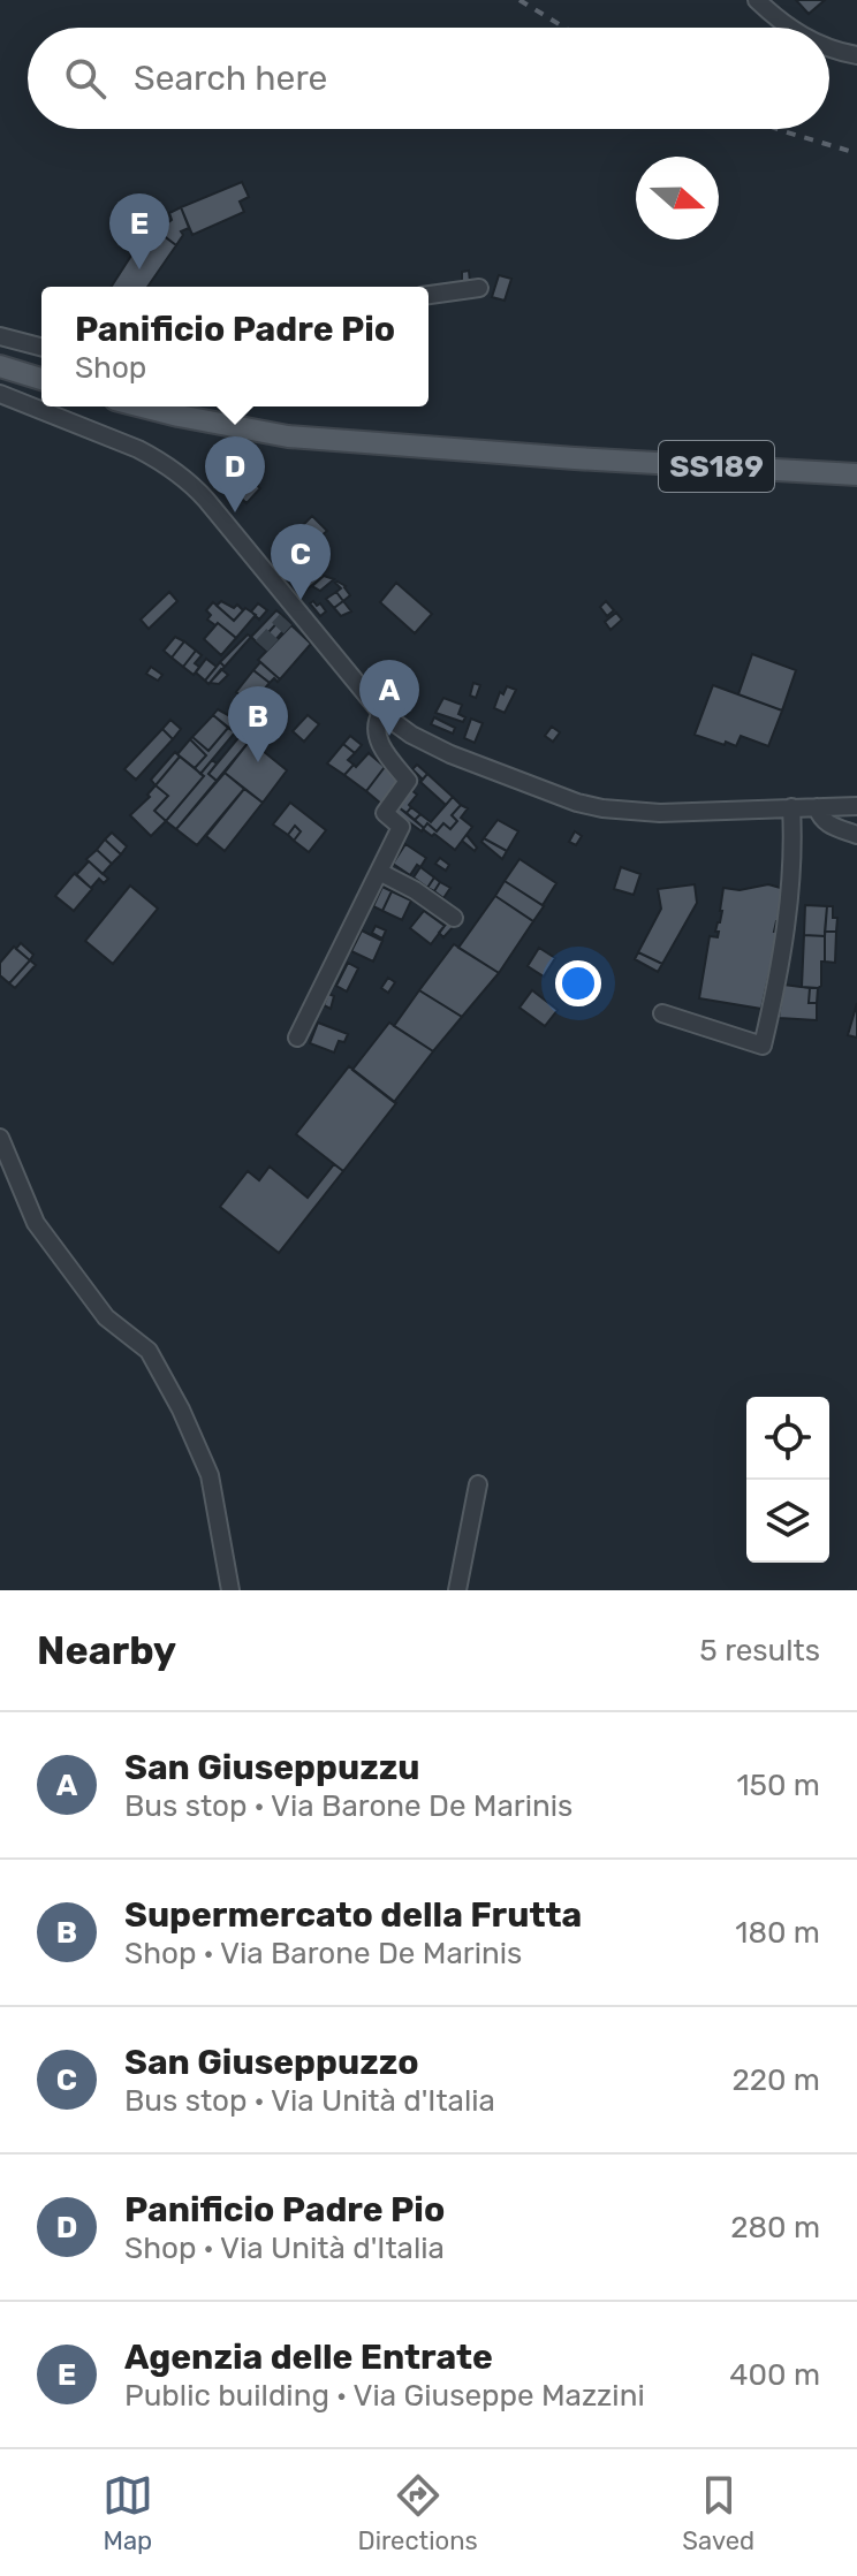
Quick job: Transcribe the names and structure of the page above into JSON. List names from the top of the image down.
{
  "streets": {
    "main road": ["SS189"]
  },
  "north": "right",
  "page": {
    "search": "Search here",
    "pins": [
      "E",
      "D",
      "C",
      "A",
      "B"
    ],
    "popup": ["Panificio Padre Pio", "Shop"],
    "heading": ["Nearby", "5 results"],
    "list": [
      {
        "mark": "A",
        "name": "San Giuseppuzzu",
        "note": "Bus stop · Via Barone De Marinis",
        "value": "150 m"
      },
      {
        "mark": "B",
        "name": "Supermercato della Frutta",
        "note": "Shop · Via Barone De Marinis",
        "value": "180 m"
      },
      {
        "mark": "C",
        "name": "San Giuseppuzzo",
        "note": "Bus stop · Via Unità d'Italia",
        "value": "220 m"
      },
      {
        "mark": "D",
        "name": "Panificio Padre Pio",
        "note": "Shop · Via Unità d'Italia",
        "value": "280 m"
      },
      {
        "mark": "E",
        "name": "Agenzia delle Entrate",
        "note": "Public building · Via Giuseppe Mazzini",
        "value": "400 m"
      }
    ],
    "nav": ["Map", "Directions", "Saved"]
  }
}
